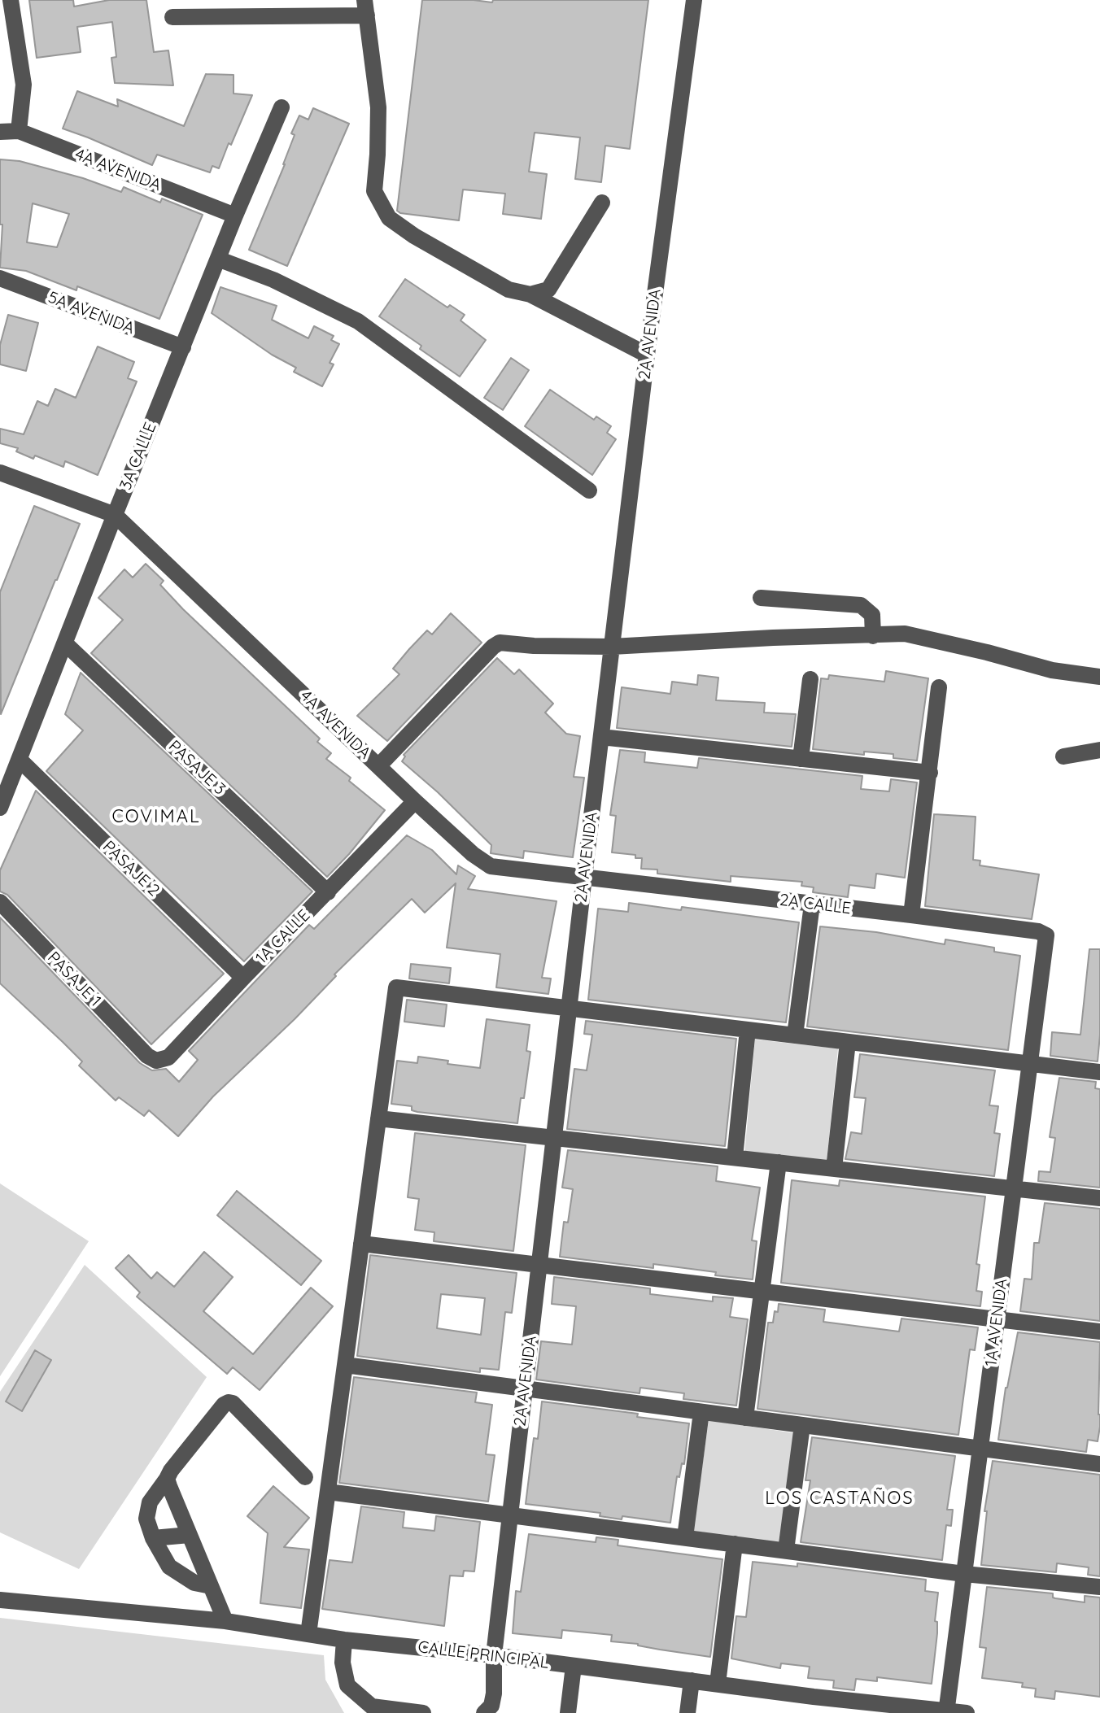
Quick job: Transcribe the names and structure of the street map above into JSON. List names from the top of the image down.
{
  "streets": {
    "street": [
      "4A AVENIDA",
      "5A AVENIDA",
      "2A AVENIDA",
      "3A CALLE",
      "PASAJE 3",
      "PASAJE 2",
      "2A CALLE",
      "1A CALLE",
      "PASAJE 1",
      "1A AVENIDA",
      "CALLE PRINCIPAL"
    ]
  },
  "crossings": [
    ["4A AVENIDA", "2A AVENIDA"],
    ["4A AVENIDA", "3A CALLE"],
    ["4A AVENIDA", "2A CALLE"],
    ["4A AVENIDA", "1A CALLE"],
    ["5A AVENIDA", "3A CALLE"],
    ["2A AVENIDA", "2A CALLE"],
    ["2A AVENIDA", "CALLE PRINCIPAL"],
    ["3A CALLE", "PASAJE 3"],
    ["3A CALLE", "PASAJE 2"],
    ["PASAJE 3", "1A CALLE"],
    ["PASAJE 2", "1A CALLE"],
    ["2A CALLE", "1A AVENIDA"],
    ["1A CALLE", "PASAJE 1"],
    ["1A AVENIDA", "CALLE PRINCIPAL"]
  ],
  "districts": ["COVIMAL", "LOS CASTAÑOS"]
}
